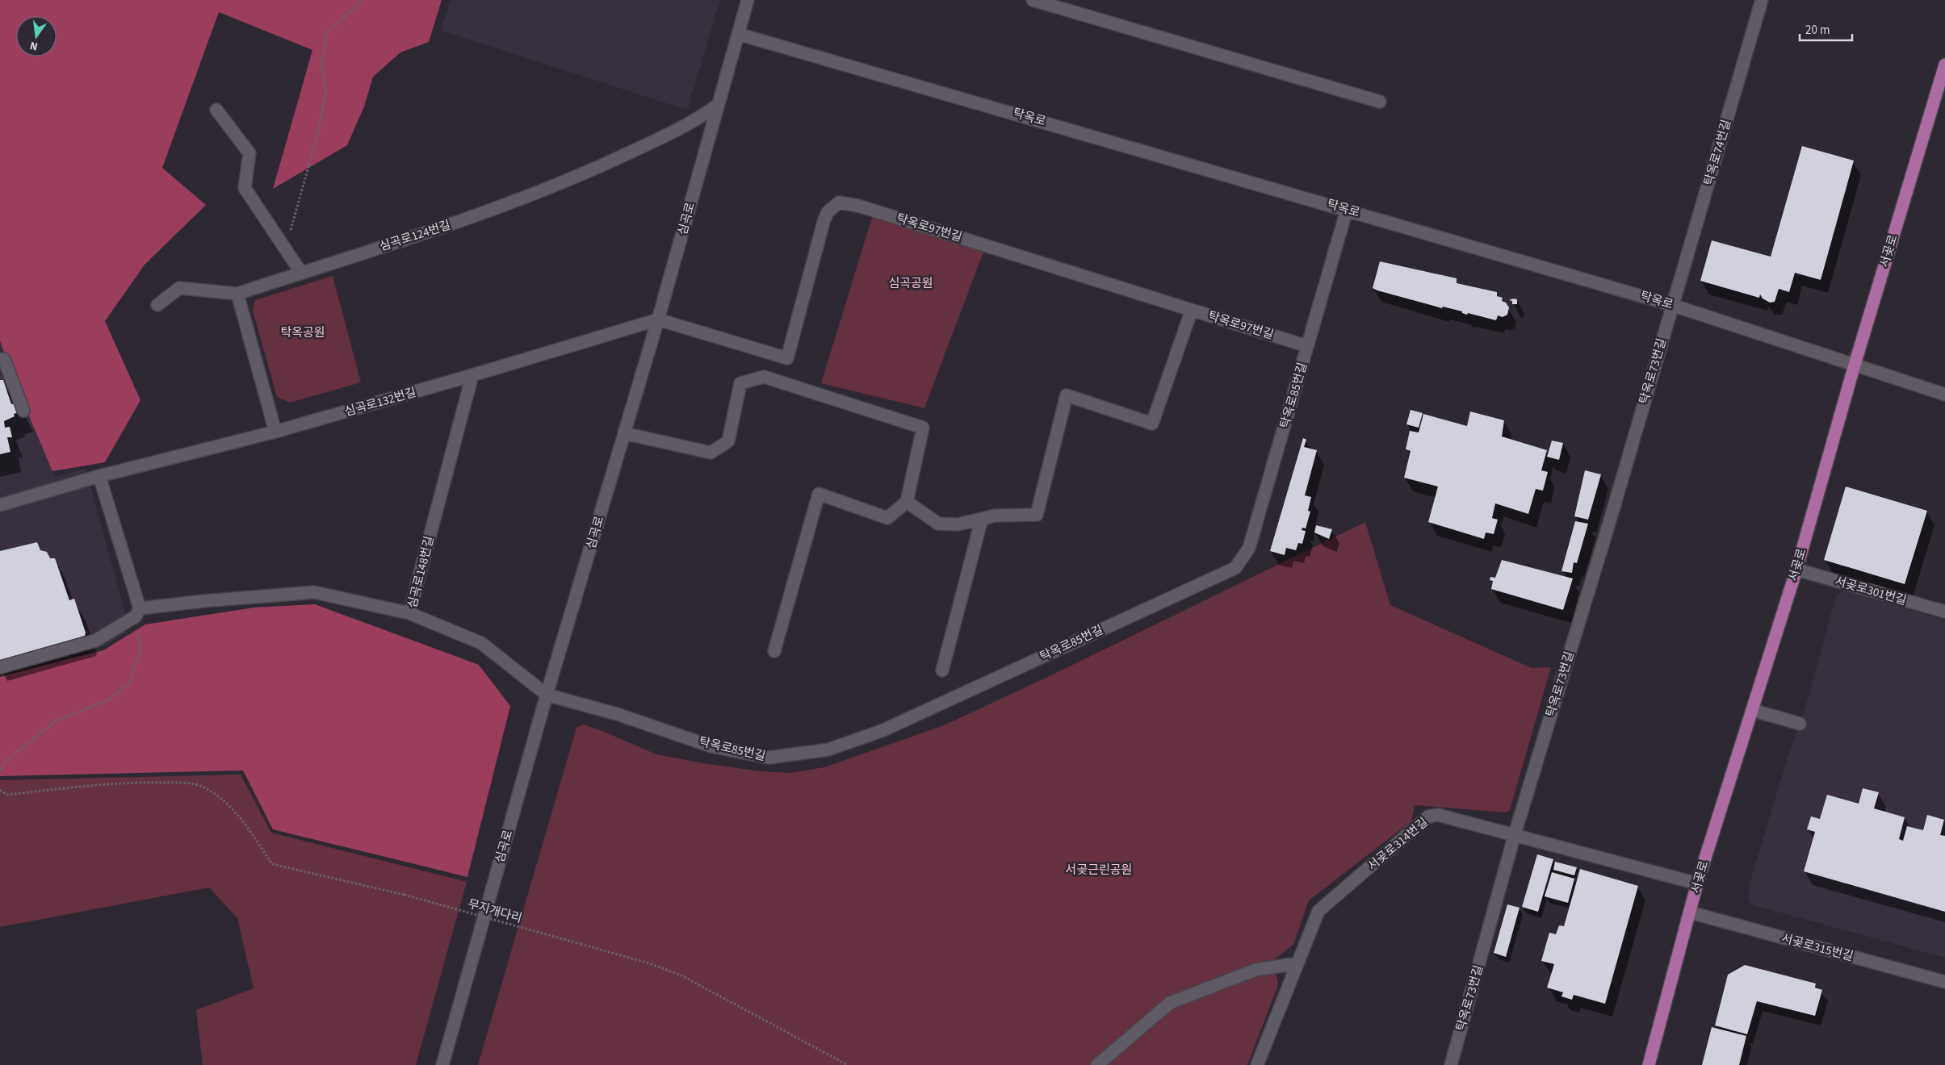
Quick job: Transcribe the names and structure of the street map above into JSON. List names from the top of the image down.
{
  "streets": {
    "main road": ["서곶로"],
    "street": [
      "탁옥로",
      "탁옥로74번길",
      "심곡로",
      "탁옥로97번길",
      "심곡로124번길",
      "탁옥로73번길",
      "탁옥로85번길",
      "심곡로132번길",
      "심곡로148번길",
      "서곶로301번길",
      "서곶로314번길",
      "서곶로315번길"
    ],
    "path": ["무지개다리"]
  },
  "crossings": [
    ["탁옥로", "탁옥로74번길"],
    ["탁옥로", "심곡로"],
    ["탁옥로", "서곶로"],
    ["탁옥로", "탁옥로73번길"],
    ["탁옥로", "탁옥로85번길"],
    ["탁옥로74번길", "탁옥로73번길"],
    ["심곡로", "탁옥로97번길"],
    ["심곡로", "심곡로124번길"],
    ["심곡로", "탁옥로85번길"],
    ["심곡로", "심곡로132번길"],
    ["심곡로", "심곡로148번길"],
    ["탁옥로97번길", "탁옥로85번길"],
    ["탁옥로97번길", "심곡로132번길"],
    ["서곶로", "서곶로301번길"],
    ["서곶로", "서곶로314번길"],
    ["서곶로", "서곶로315번길"],
    ["탁옥로73번길", "서곶로314번길"],
    ["탁옥로85번길", "심곡로148번길"],
    ["심곡로132번길", "심곡로148번길"]
  ],
  "parks": ["심곡공원", "탁옥공원", "서곶근린공원"],
  "scale_bar": "20 m",
  "north": "bottom"
}
